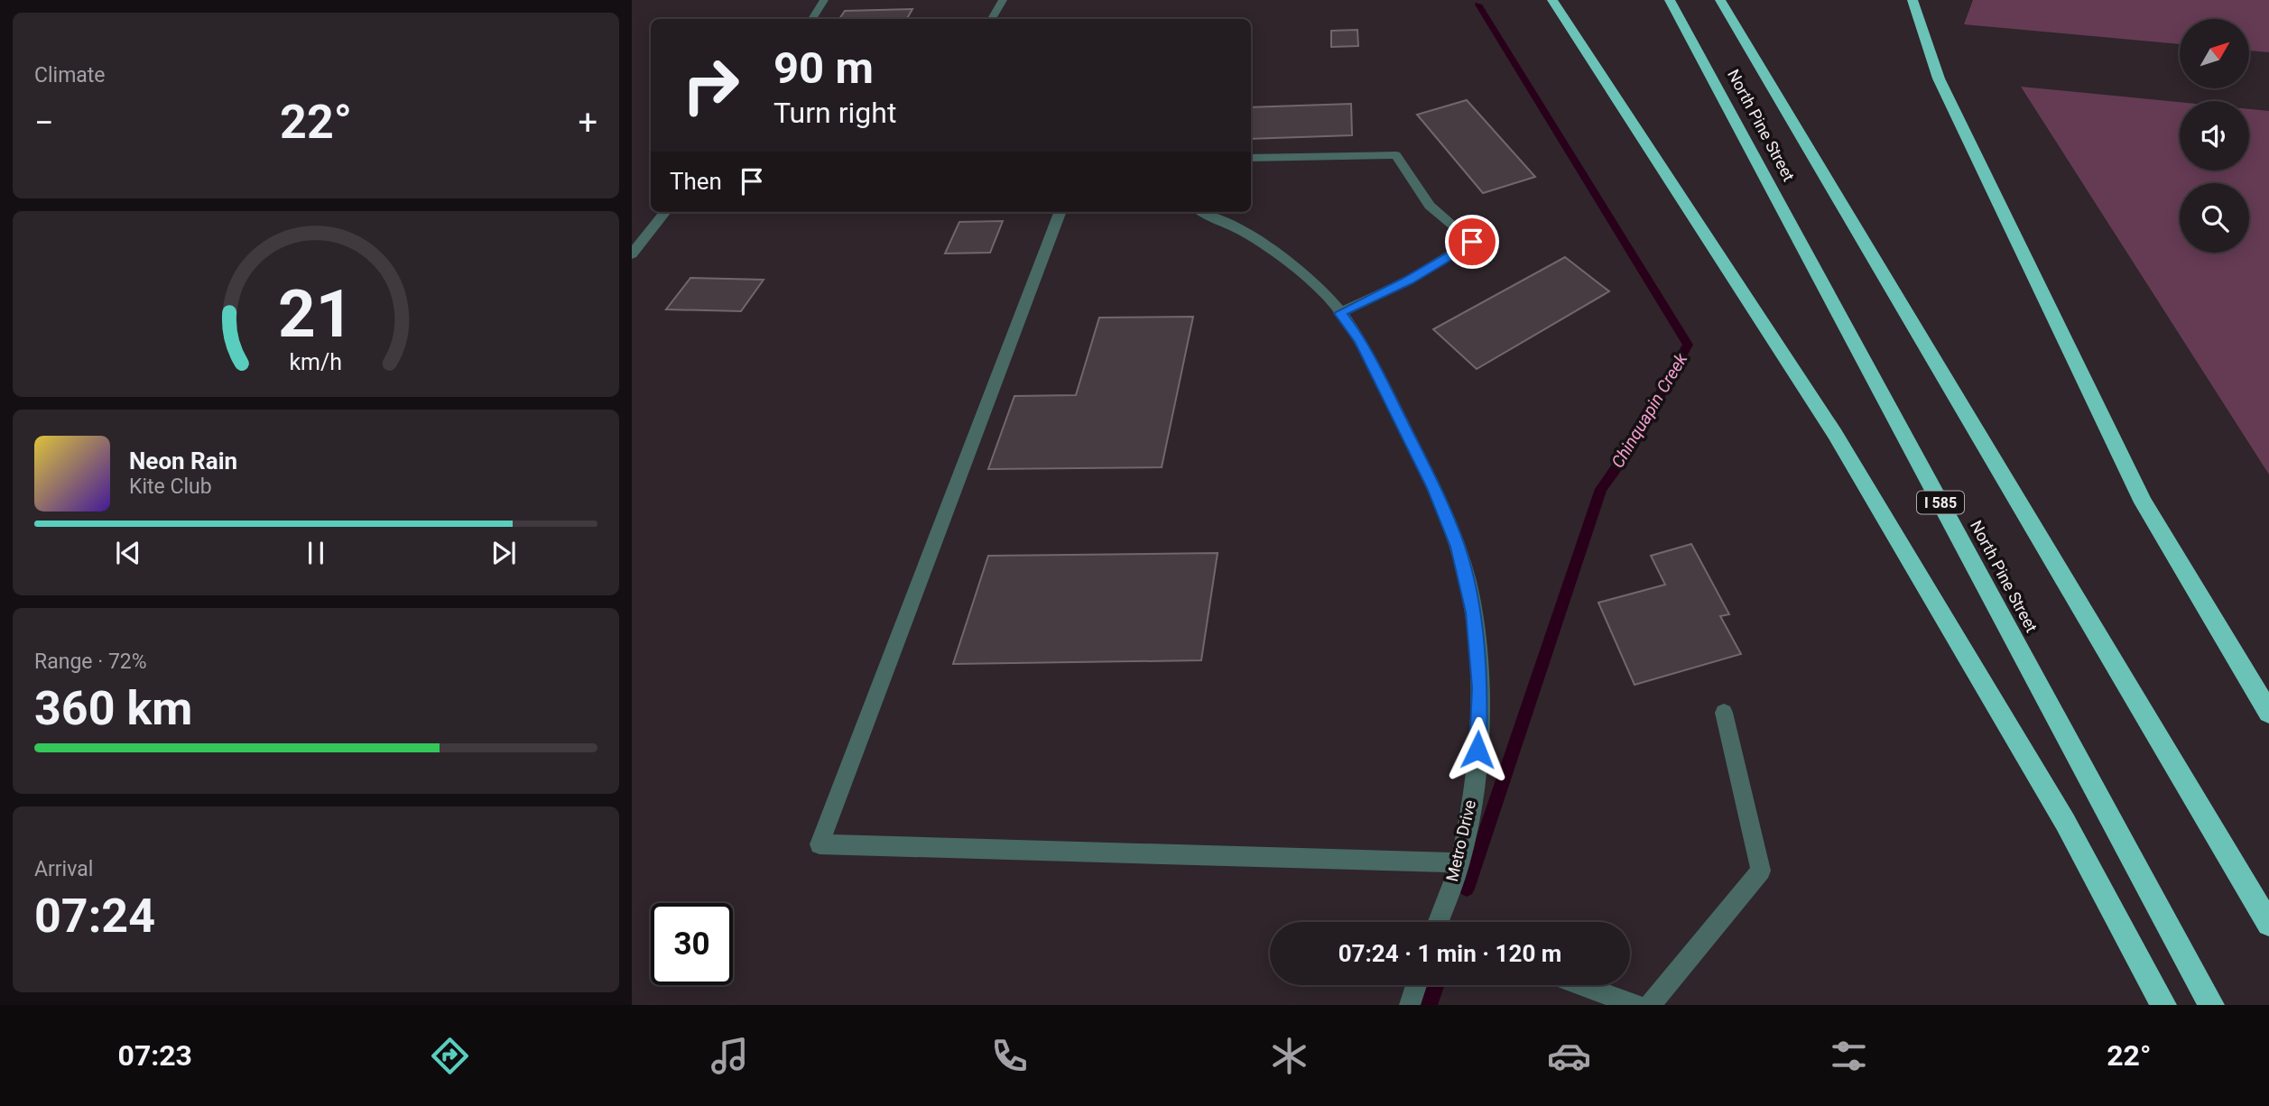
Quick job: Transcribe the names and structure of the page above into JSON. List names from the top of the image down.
{
  "streets": {
    "highway": ["North Pine Street", "I 585"],
    "street": ["Metro Drive"]
  },
  "water": ["Chinquapin Creek"],
  "north": "top right",
  "page": {
    "tile": [
      "Climate",
      ["Range · 72%", "360 km"],
      ["Arrival", "07:24"]
    ],
    "turn": ["90 m", "Turn right"],
    "heat": ["−", "22°", "+"],
    "then": "Then",
    "song": ["Neon Rain", "Kite Club"],
    "limit": "30",
    "trip": "07:24 · 1 min · 120 m",
    "tabs": ["07:23", "22°"],
    "gauge": ["21", "km/h"]
  }
}
